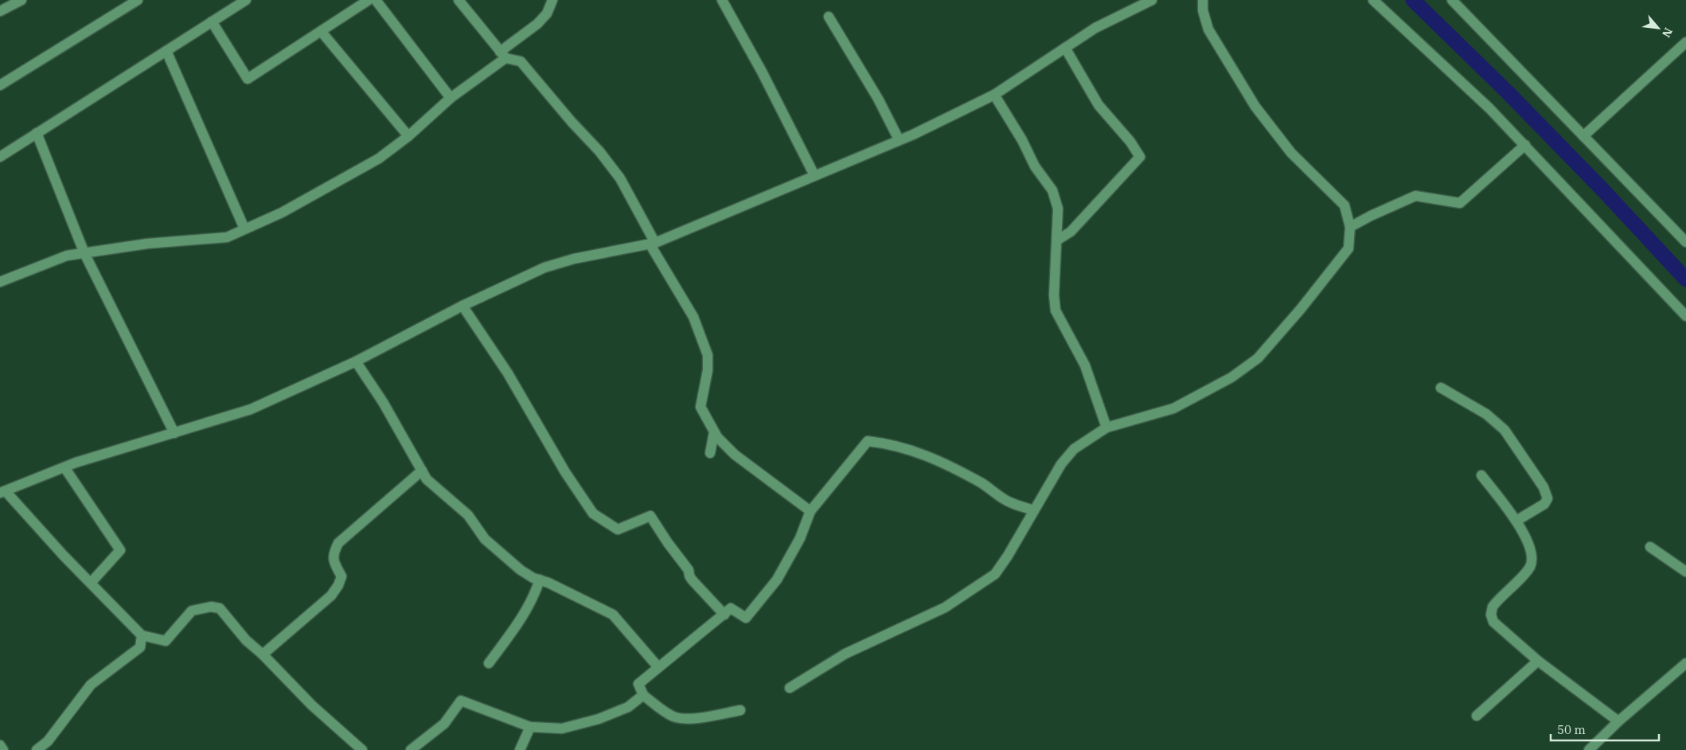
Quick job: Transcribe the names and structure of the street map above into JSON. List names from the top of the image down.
{
  "scale_bar": "50 m",
  "north": "bottom right"
}
